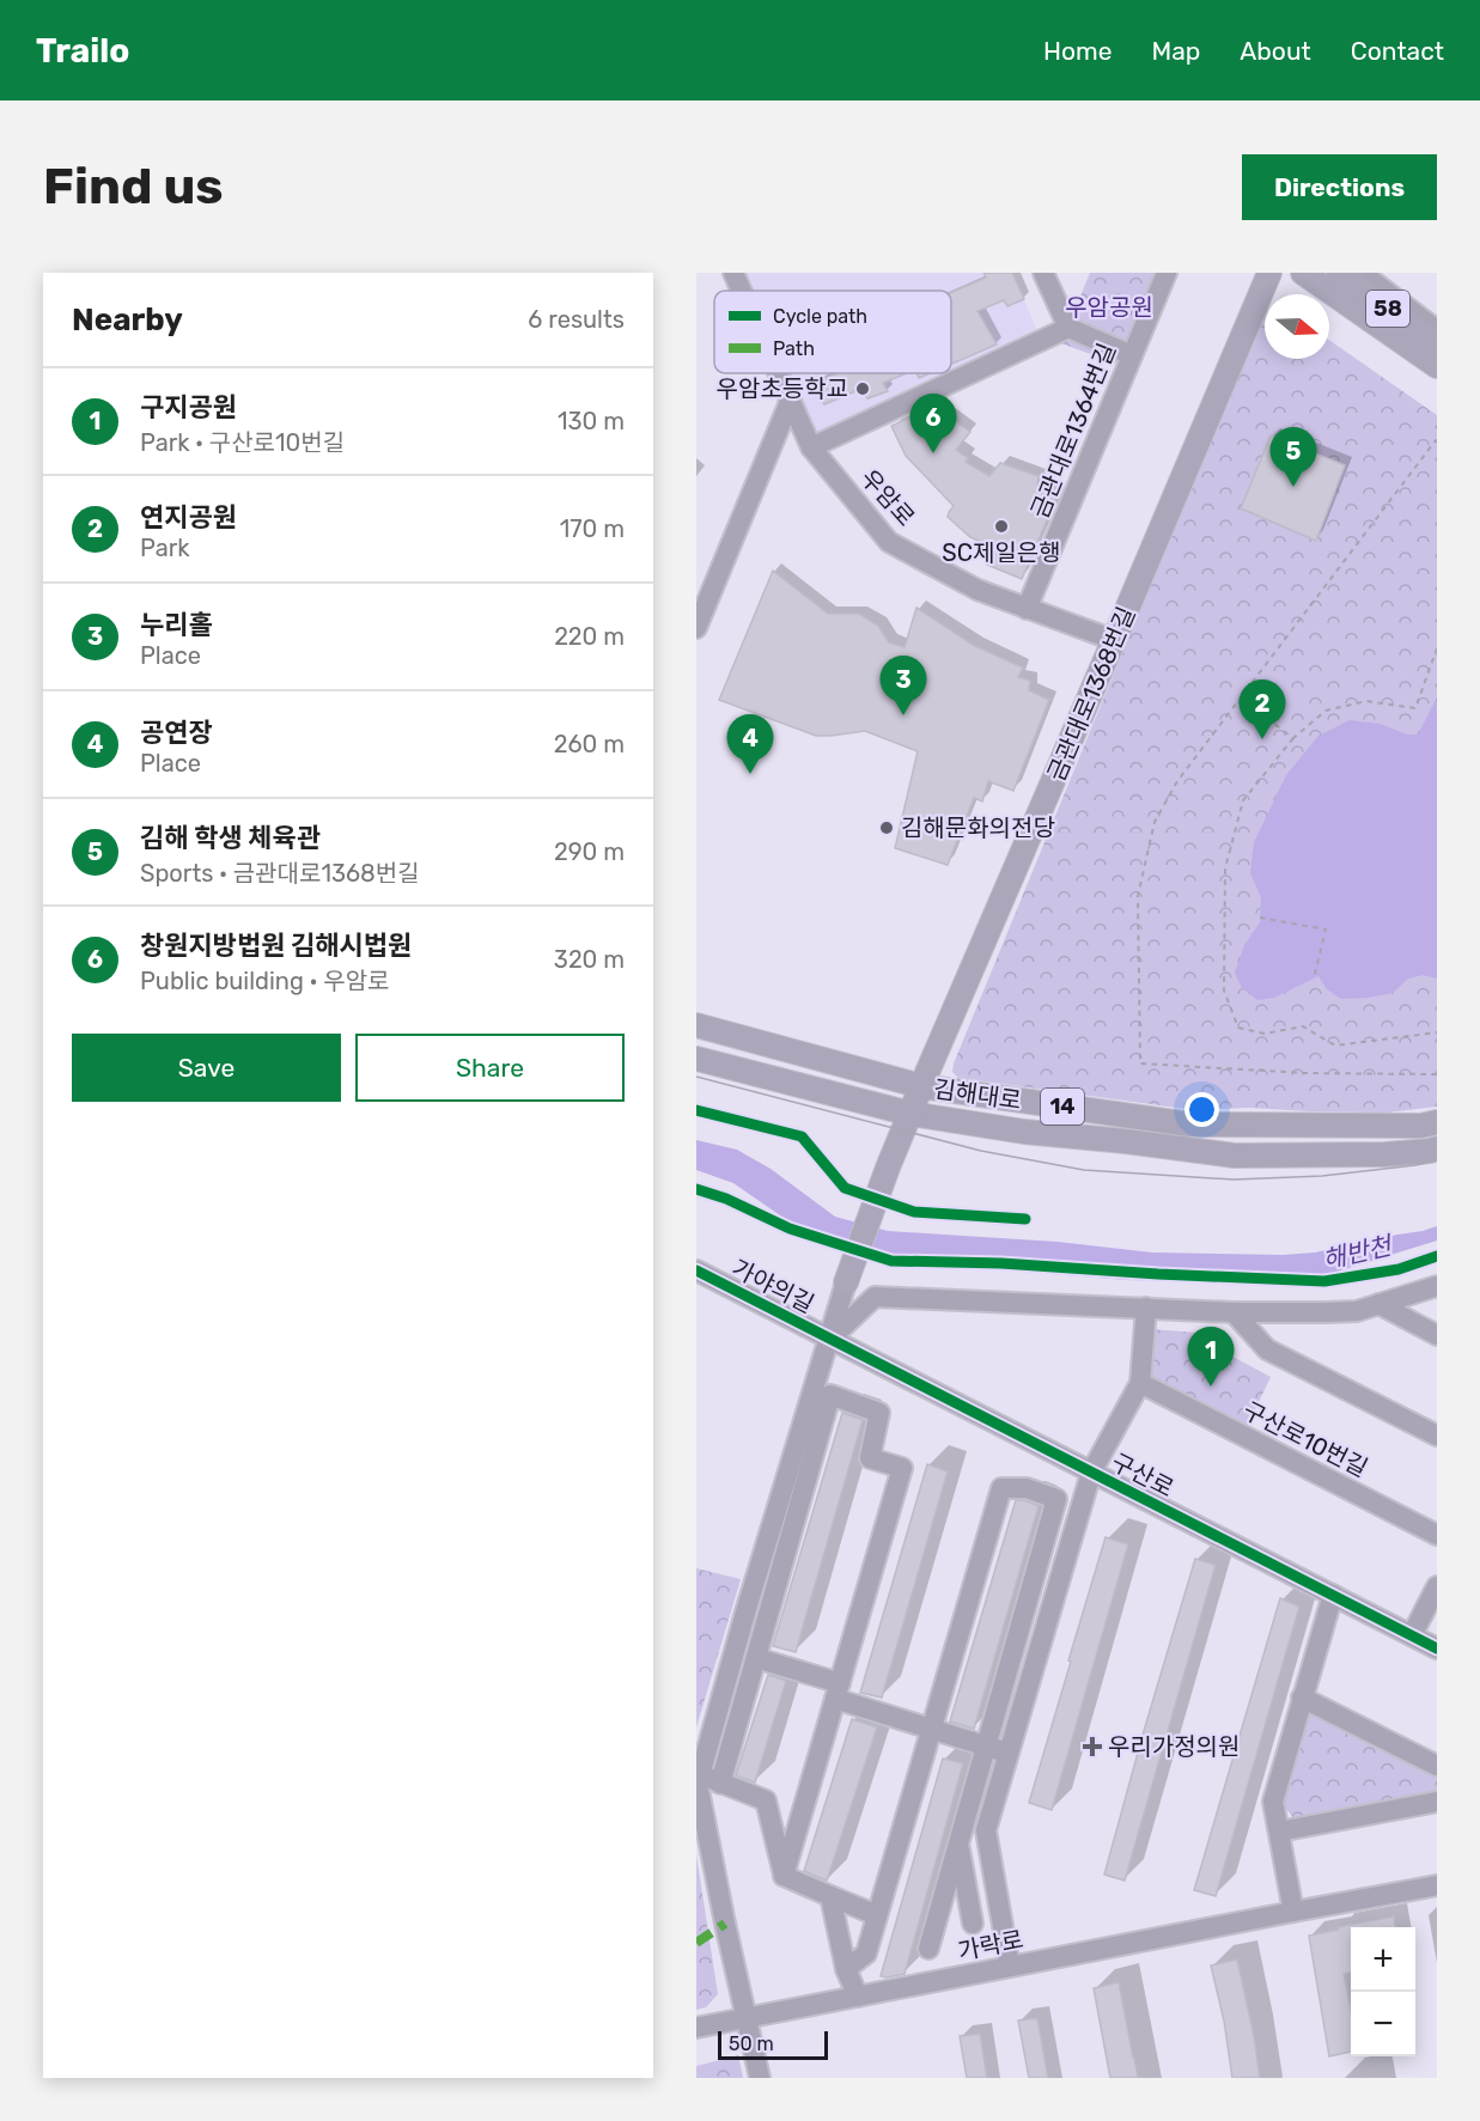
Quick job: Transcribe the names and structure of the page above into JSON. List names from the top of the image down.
{
  "streets": {
    "main road": [
      "58",
      "금관대로1368번길",
      "김해대로",
      "14"
    ],
    "street": [
      "금관대로1364번길",
      "우암로",
      "가야의길",
      "구산로10번길",
      "구산로",
      "가락로"
    ]
  },
  "crossings": [
    ["금관대로1364번길", "우암로"],
    ["우암로", "금관대로1368번길"],
    ["금관대로1368번길", "김해대로"],
    ["가야의길", "구산로"]
  ],
  "water": ["해반천"],
  "parks": ["우암공원"],
  "places": {
    "other": ["우암초등학교", "SC제일은행", "김해문화의전당"],
    "health": ["우리가정의원"]
  },
  "legend": ["Cycle path", "Path"],
  "scale_bar": "50 m",
  "north": "right",
  "page": {
    "header": "Trailo",
    "nav": [
      "Home",
      "Map",
      "About",
      "Contact"
    ],
    "buttons": [
      "Directions",
      ["Save", "Share"]
    ],
    "title": "Find us",
    "heading": ["Nearby", "6 results"],
    "list": [
      {
        "mark": "1",
        "name": "구지공원",
        "note": "Park · 구산로10번길",
        "value": "130 m"
      },
      {
        "mark": "2",
        "name": "연지공원",
        "note": "Park",
        "value": "170 m"
      },
      {
        "mark": "3",
        "name": "누리홀",
        "note": "Place",
        "value": "220 m"
      },
      {
        "mark": "4",
        "name": "공연장",
        "note": "Place",
        "value": "260 m"
      },
      {
        "mark": "5",
        "name": "김해 학생 체육관",
        "note": "Sports · 금관대로1368번길",
        "value": "290 m"
      },
      {
        "mark": "6",
        "name": "창원지방법원 김해시법원",
        "note": "Public building · 우암로",
        "value": "320 m"
      }
    ],
    "pins": [
      "6",
      "5",
      "3",
      "2",
      "4",
      "1"
    ],
    "map_buttons": ["+", "−"],
    "scale": "50 m"
  }
}
